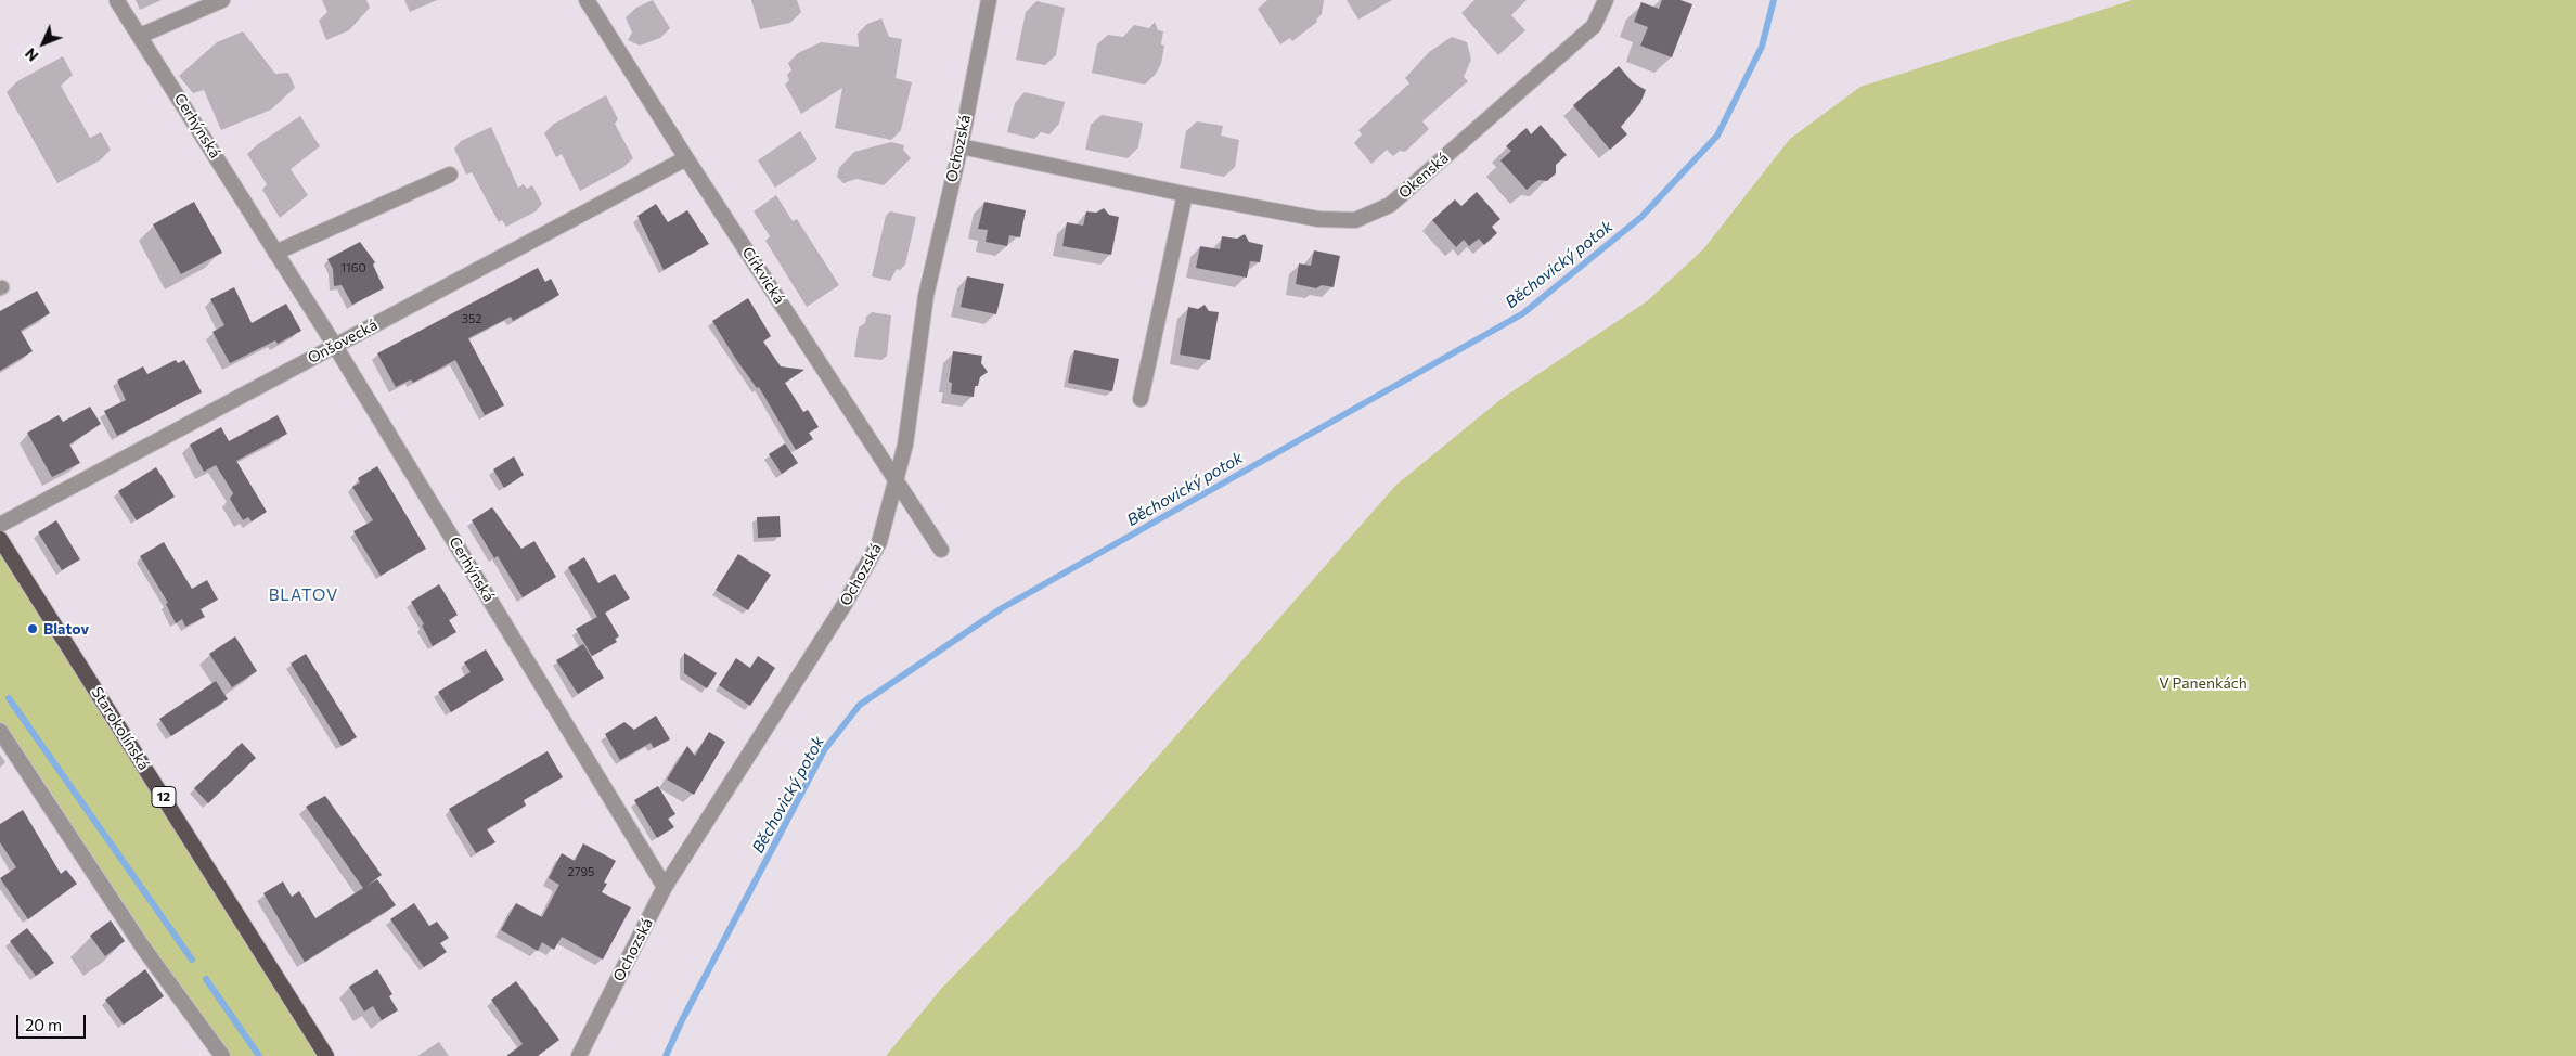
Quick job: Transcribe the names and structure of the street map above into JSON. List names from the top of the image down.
{
  "streets": {
    "main road": ["Starokolínská", "12"],
    "street": [
      "Cerhýnská",
      "Ochozská",
      "Okenská",
      "Církvická",
      "Onšovecká"
    ]
  },
  "crossings": [
    ["Cerhýnská", "Ochozská"],
    ["Cerhýnská", "Onšovecká"],
    ["Ochozská", "Okenská"],
    ["Ochozská", "Církvická"],
    ["Církvická", "Onšovecká"]
  ],
  "districts": ["BLATOV"],
  "water": ["Běchovický potok"],
  "parks": ["V Panenkách"],
  "places": ["Blatov"],
  "house_numbers": ["1160", "352", "2795"],
  "scale_bar": "20 m",
  "north": "bottom left"
}
